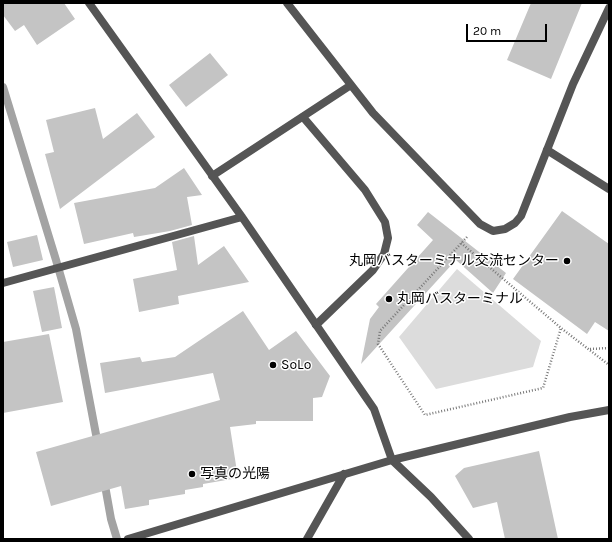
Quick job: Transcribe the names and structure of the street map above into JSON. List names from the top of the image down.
{
  "places": [
    "丸岡バスターミナル交流センター",
    "丸岡バスターミナル",
    "SoLo",
    "写真の光陽"
  ],
  "scale_bar": "20 m"
}
